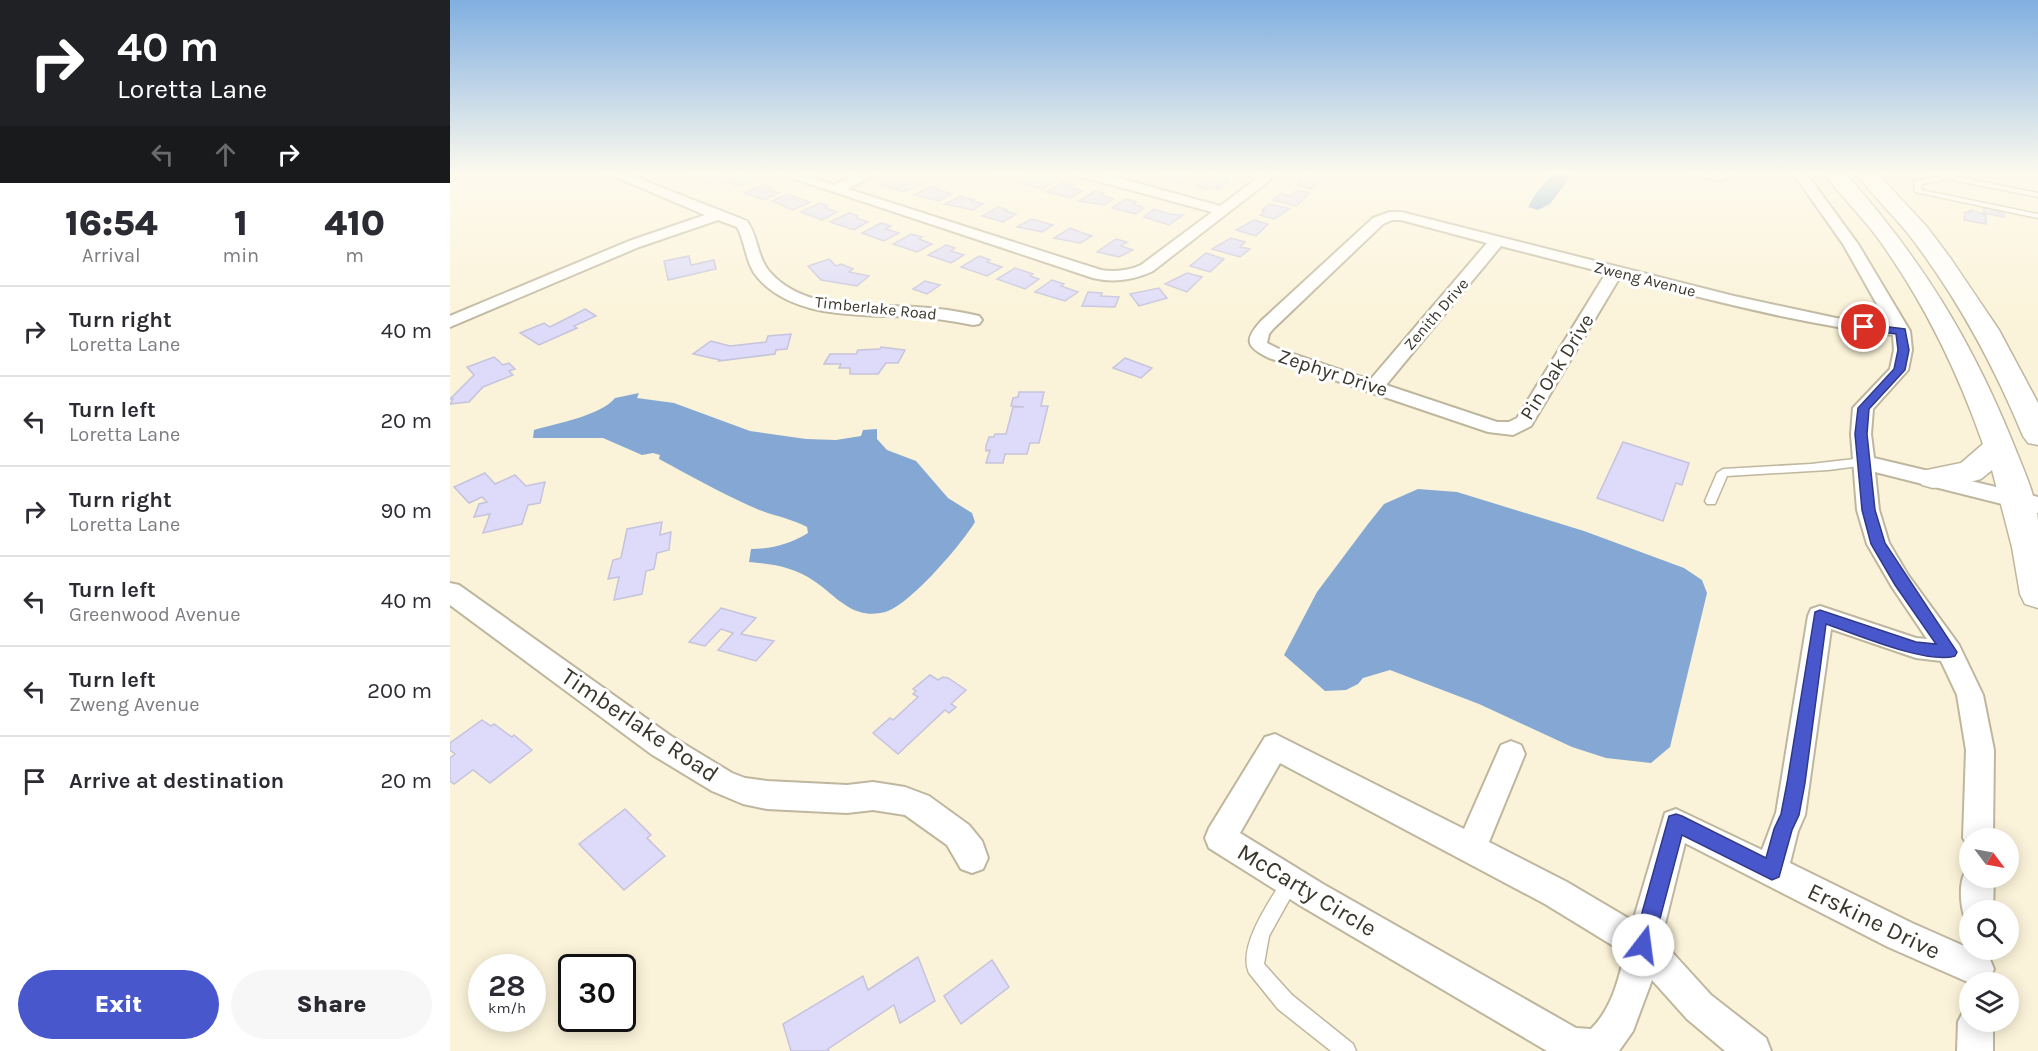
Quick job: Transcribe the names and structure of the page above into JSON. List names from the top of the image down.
{
  "streets": {
    "street": [
      "Zweng Avenue",
      "Timberlake Road",
      "Zenith Drive",
      "Pin Oak Drive",
      "Zephyr Drive",
      "McCarty Circle",
      "Erskine Drive"
    ]
  },
  "crossings": [
    ["Zweng Avenue", "Zenith Drive"],
    ["Zweng Avenue", "Pin Oak Drive"],
    ["Zweng Avenue", "Zephyr Drive"],
    ["Zenith Drive", "Zephyr Drive"],
    ["Pin Oak Drive", "Zephyr Drive"],
    ["McCarty Circle", "Erskine Drive"]
  ],
  "north": "bottom right",
  "page": {
    "turn": ["40 m", "Loretta Lane"],
    "eta": [
      "16:54",
      "Arrival",
      "1",
      "min",
      "410",
      "m"
    ],
    "list": [
      {
        "name": "Turn right",
        "note": "Loretta Lane",
        "value": "40 m"
      },
      {
        "name": "Turn left",
        "note": "Loretta Lane",
        "value": "20 m"
      },
      {
        "name": "Turn right",
        "note": "Loretta Lane",
        "value": "90 m"
      },
      {
        "name": "Turn left",
        "note": "Greenwood Avenue",
        "value": "40 m"
      },
      {
        "name": "Turn left",
        "note": "Zweng Avenue",
        "value": "200 m"
      },
      {
        "name": "Arrive at destination",
        "value": "20 m"
      }
    ],
    "speed": "28 km/h",
    "limit": "30",
    "buttons": ["Exit", "Share"]
  }
}
